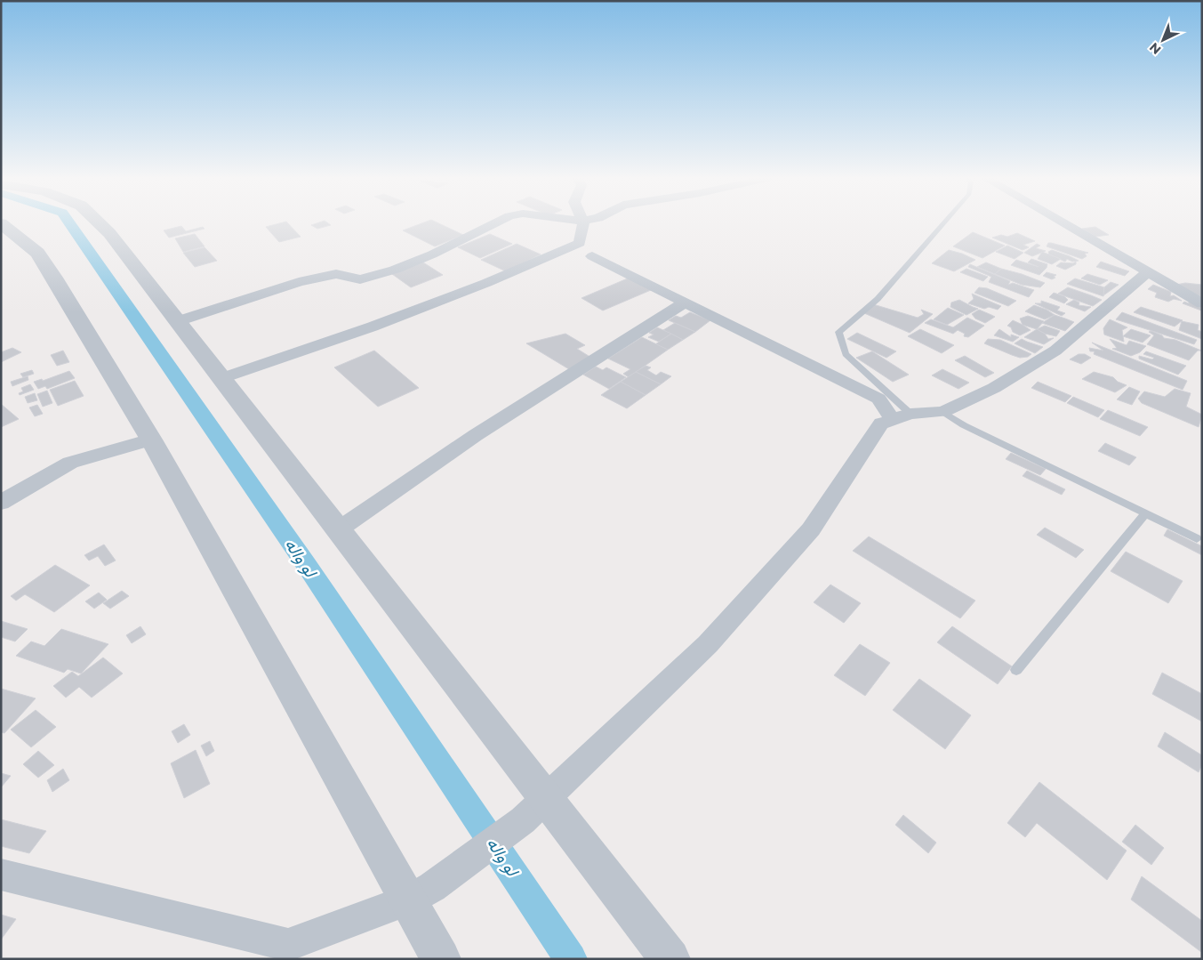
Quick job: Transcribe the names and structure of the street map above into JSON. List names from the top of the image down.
{
  "water": ["لو واله"],
  "north": "bottom left"
}
